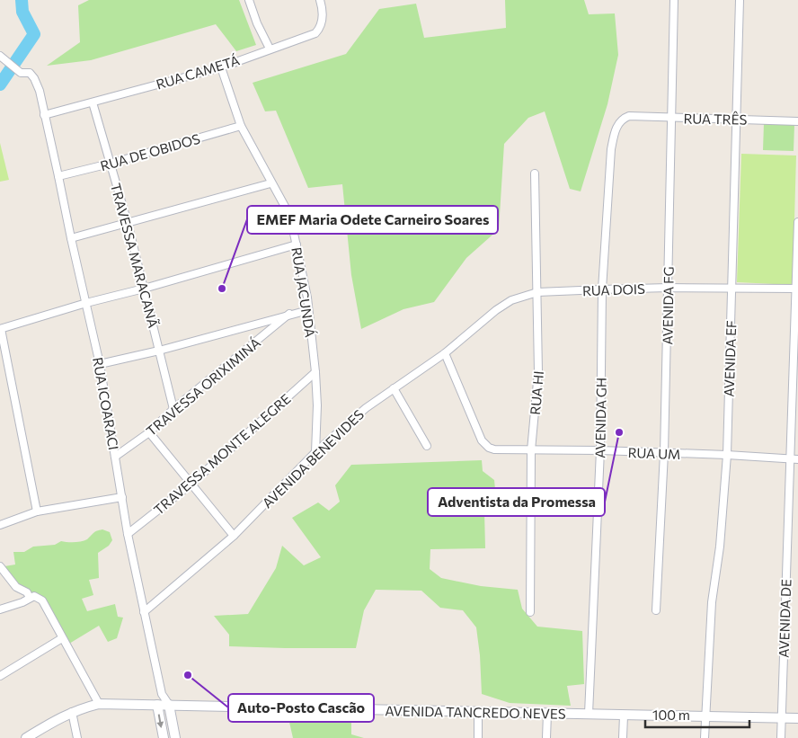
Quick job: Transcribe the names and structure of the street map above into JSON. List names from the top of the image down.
{
  "streets": {
    "street": [
      "RUA CAMETÁ",
      "RUA TRÊS",
      "RUA DE OBIDOS",
      "TRAVESSA MARACANÃ",
      "RUA DOIS",
      "RUA JACUNDÁ",
      "AVENIDA FG",
      "AVENIDA EF",
      "TRAVESSA ORIXIMINÁ",
      "RUA HI",
      "RUA ICOARACI",
      "AVENIDA GH",
      "RUA UM",
      "TRAVESSA MONTE ALEGRE",
      "AVENIDA BENEVIDES",
      "AVENIDA DE",
      "AVENIDA TANCREDO NEVES"
    ]
  },
  "crossings": [
    ["RUA CAMETÁ", "TRAVESSA MARACANÃ"],
    ["RUA CAMETÁ", "RUA JACUNDÁ"],
    ["RUA CAMETÁ", "RUA ICOARACI"],
    ["RUA TRÊS", "AVENIDA FG"],
    ["RUA TRÊS", "AVENIDA EF"],
    ["RUA TRÊS", "AVENIDA GH"],
    ["RUA DE OBIDOS", "TRAVESSA MARACANÃ"],
    ["RUA DE OBIDOS", "RUA JACUNDÁ"],
    ["RUA DE OBIDOS", "RUA ICOARACI"],
    ["TRAVESSA MARACANÃ", "TRAVESSA ORIXIMINÁ"],
    ["RUA DOIS", "AVENIDA FG"],
    ["RUA DOIS", "AVENIDA EF"],
    ["RUA DOIS", "RUA HI"],
    ["RUA DOIS", "AVENIDA GH"],
    ["RUA DOIS", "AVENIDA BENEVIDES"],
    ["RUA DOIS", "AVENIDA DE"],
    ["RUA JACUNDÁ", "TRAVESSA MONTE ALEGRE"],
    ["RUA JACUNDÁ", "AVENIDA BENEVIDES"],
    ["AVENIDA FG", "RUA UM"],
    ["AVENIDA EF", "RUA UM"],
    ["AVENIDA EF", "AVENIDA TANCREDO NEVES"],
    ["TRAVESSA ORIXIMINÁ", "RUA ICOARACI"],
    ["RUA HI", "RUA UM"],
    ["RUA HI", "AVENIDA BENEVIDES"],
    ["RUA ICOARACI", "TRAVESSA MONTE ALEGRE"],
    ["RUA ICOARACI", "AVENIDA BENEVIDES"],
    ["RUA ICOARACI", "AVENIDA TANCREDO NEVES"],
    ["AVENIDA GH", "RUA UM"],
    ["AVENIDA GH", "AVENIDA TANCREDO NEVES"],
    ["RUA UM", "AVENIDA BENEVIDES"],
    ["RUA UM", "AVENIDA DE"],
    ["AVENIDA DE", "AVENIDA TANCREDO NEVES"]
  ],
  "places": ["EMEF Maria Odete Carneiro Soares", "Adventista da Promessa", "Auto-Posto Cascão"],
  "scale_bar": "100 m"
}
